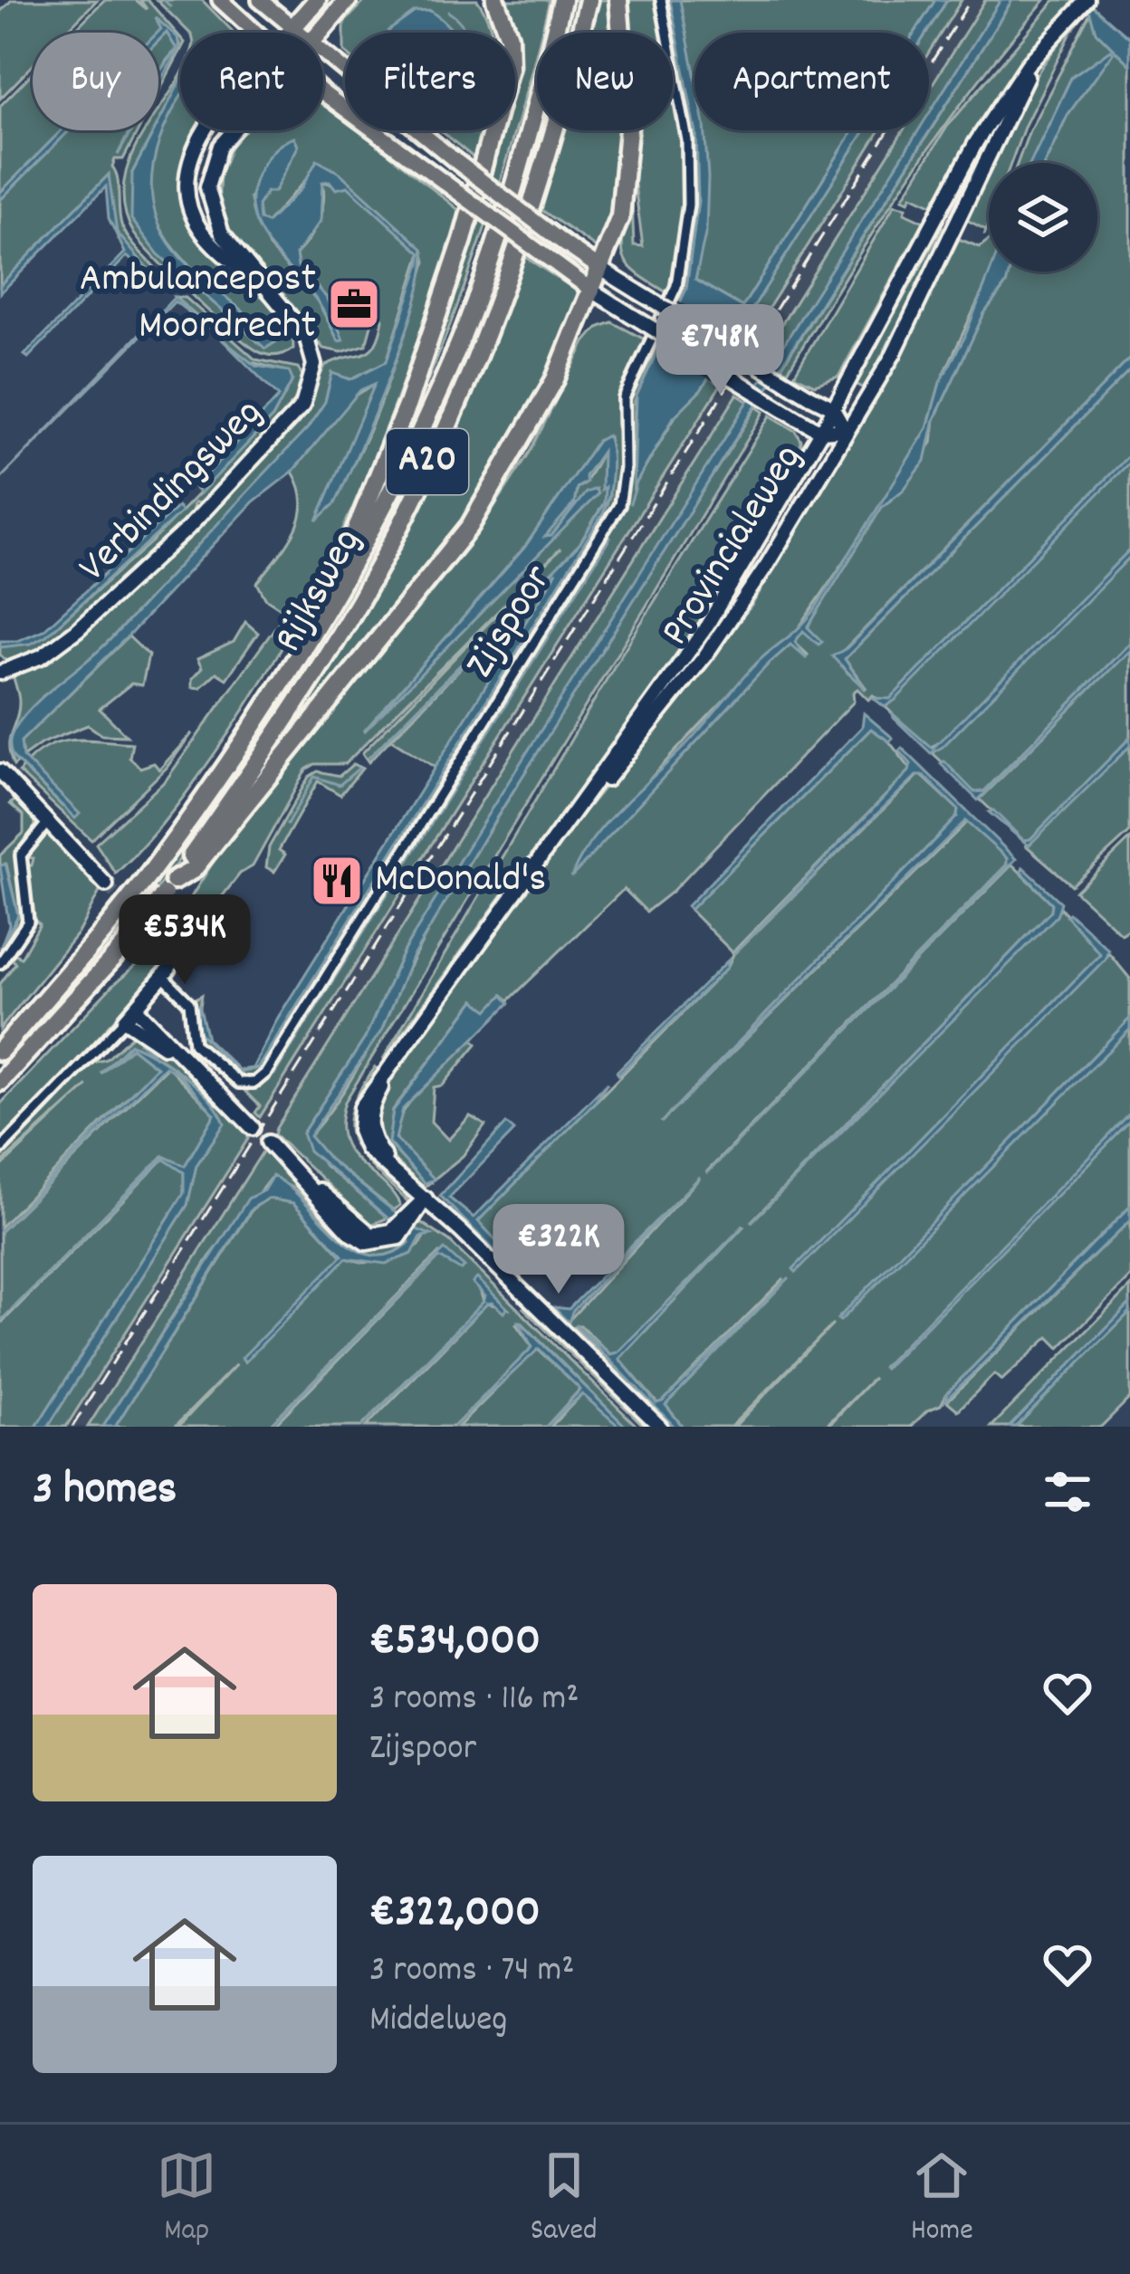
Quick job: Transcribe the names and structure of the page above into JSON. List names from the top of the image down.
{
  "streets": {
    "highway": ["A20", "Rijksweg"],
    "street": ["Verbindingsweg", "Provincialeweg", "Zijspoor"]
  },
  "crossings": [
    ["A20", "Rijksweg"]
  ],
  "places": {
    "office": ["Ambulancepost Moordrecht"],
    "restaurant": ["McDonald's"]
  },
  "page": {
    "chip": [
      "Buy",
      "Rent",
      "Filters",
      "New",
      "Apartment"
    ],
    "price": ["€748K", "€534K", "€322K"],
    "heading": "3 homes",
    "list": [
      {
        "name": "€534,000",
        "note": "3 rooms · 116 m² · Zijspoor"
      },
      {
        "name": "€322,000",
        "note": "3 rooms · 74 m² · Middelweg"
      }
    ],
    "tabs": ["Map", "Saved", "Home"]
  }
}
